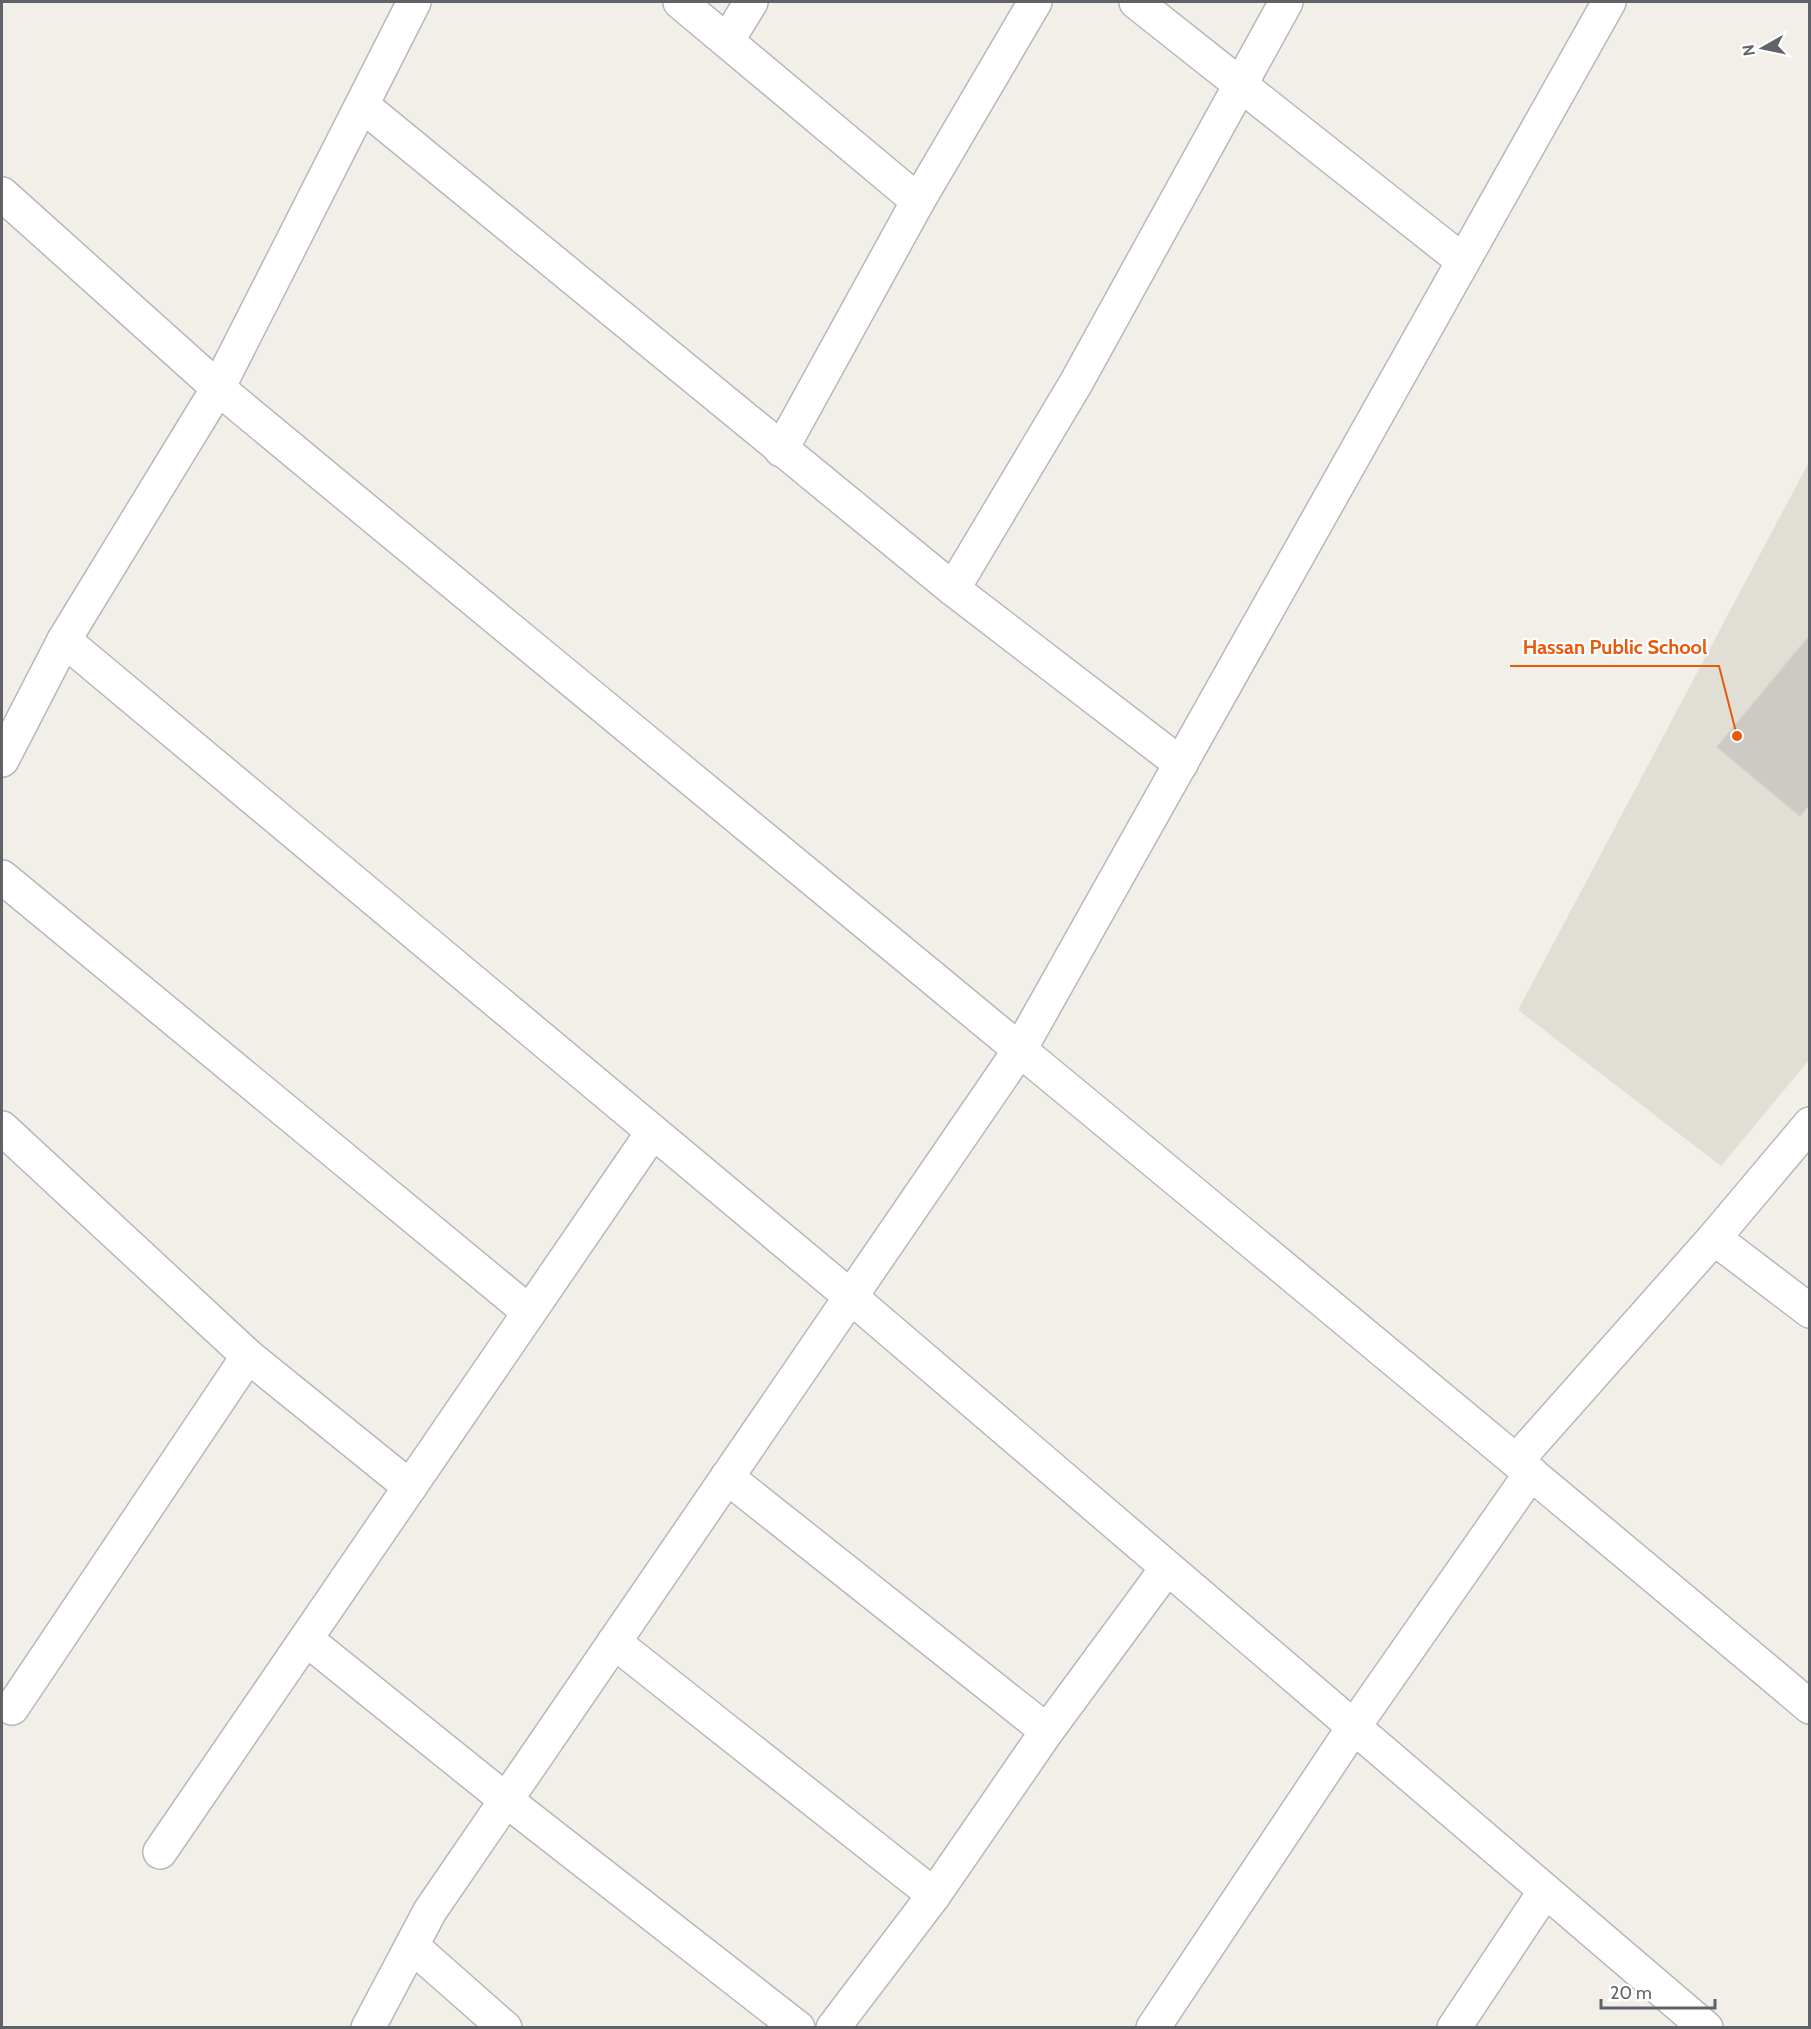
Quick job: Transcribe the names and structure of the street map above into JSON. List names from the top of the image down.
{
  "places": ["Hassan Public School"],
  "scale_bar": "20 m",
  "north": "left"
}
